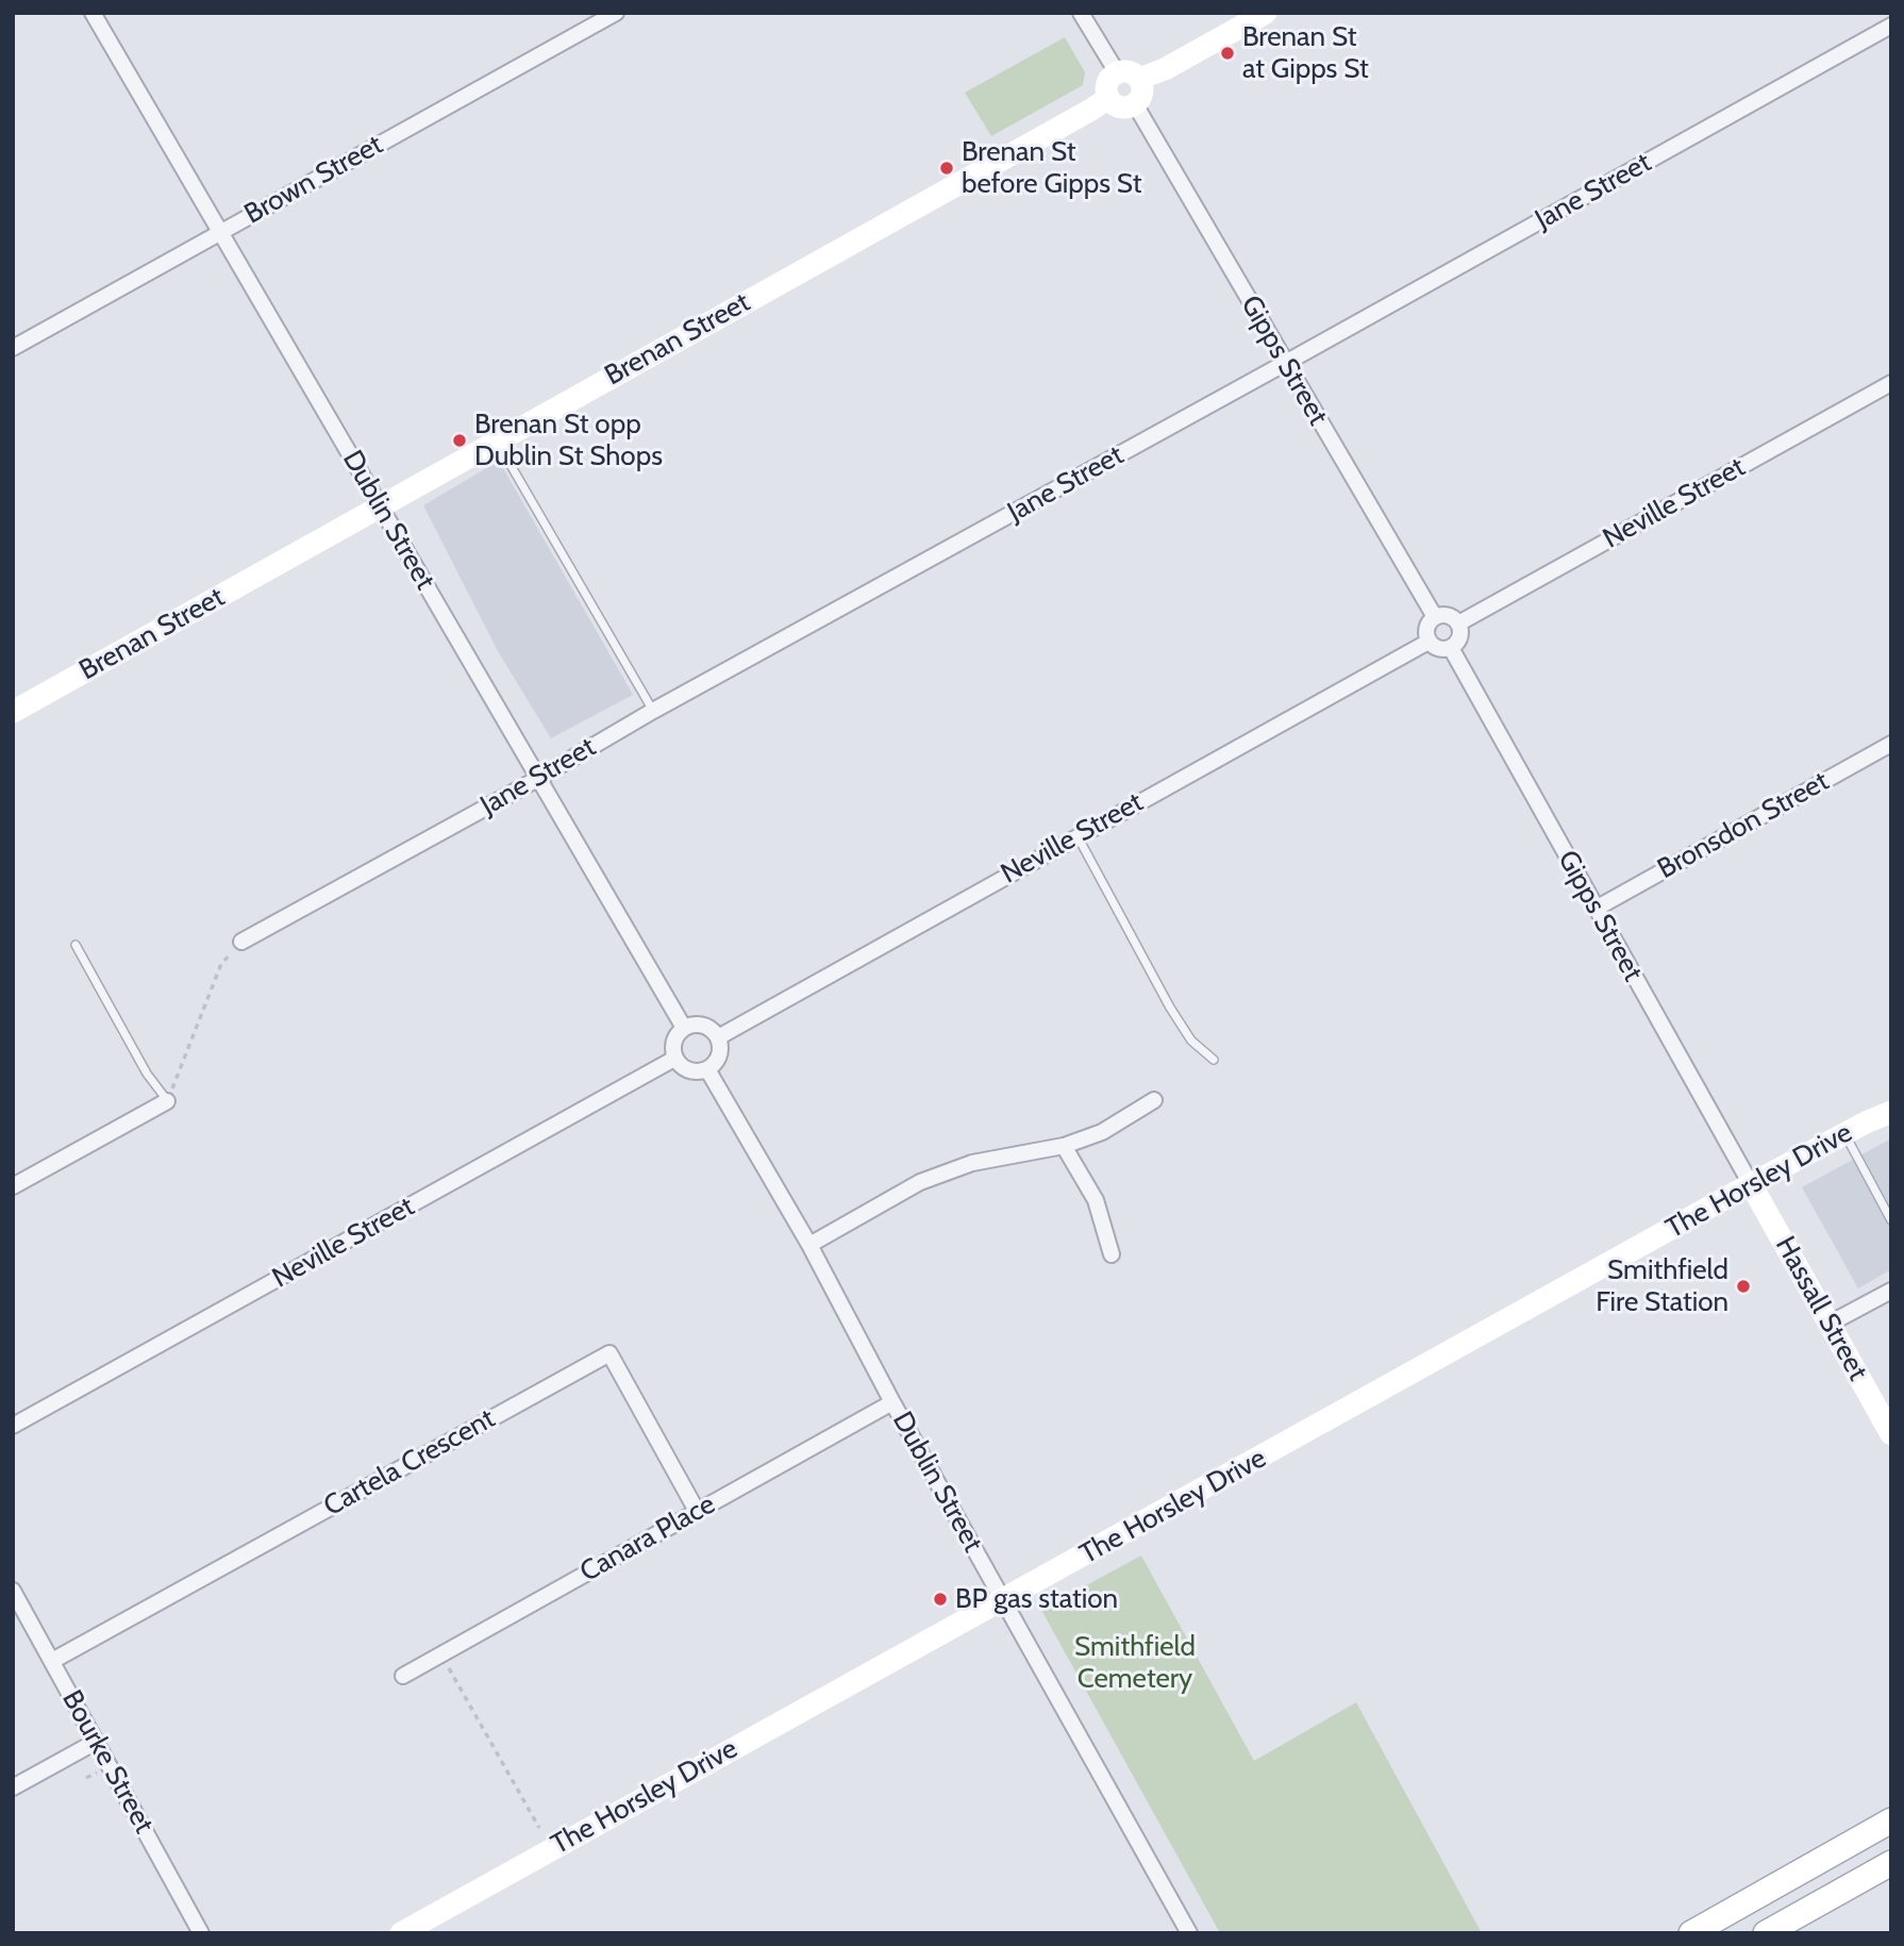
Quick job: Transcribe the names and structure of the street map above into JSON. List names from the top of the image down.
{
  "streets": {
    "main road": ["Brenan Street", "The Horsley Drive", "Hassall Street"],
    "street": [
      "Brown Street",
      "Jane Street",
      "Gipps Street",
      "Neville Street",
      "Dublin Street",
      "Bronsdon Street",
      "Cartela Crescent",
      "Canara Place",
      "Bourke Street"
    ]
  },
  "crossings": [
    ["Brown Street", "Dublin Street"],
    ["Jane Street", "Gipps Street"],
    ["Jane Street", "Dublin Street"],
    ["Brenan Street", "Gipps Street"],
    ["Brenan Street", "Dublin Street"],
    ["Gipps Street", "Neville Street"],
    ["Gipps Street", "Bronsdon Street"],
    ["Gipps Street", "The Horsley Drive"],
    ["Gipps Street", "Hassall Street"],
    ["Neville Street", "Dublin Street"],
    ["Dublin Street", "The Horsley Drive"],
    ["Dublin Street", "Canara Place"],
    ["The Horsley Drive", "Hassall Street"],
    ["Cartela Crescent", "Canara Place"],
    ["Cartela Crescent", "Bourke Street"]
  ],
  "parks": ["Smithfield Cemetery"],
  "places": [
    "Brenan St at Gipps St",
    "Brenan St before Gipps St",
    "Brenan St opp Dublin St Shops",
    "Smithfield Fire Station",
    "BP gas station"
  ]
}
